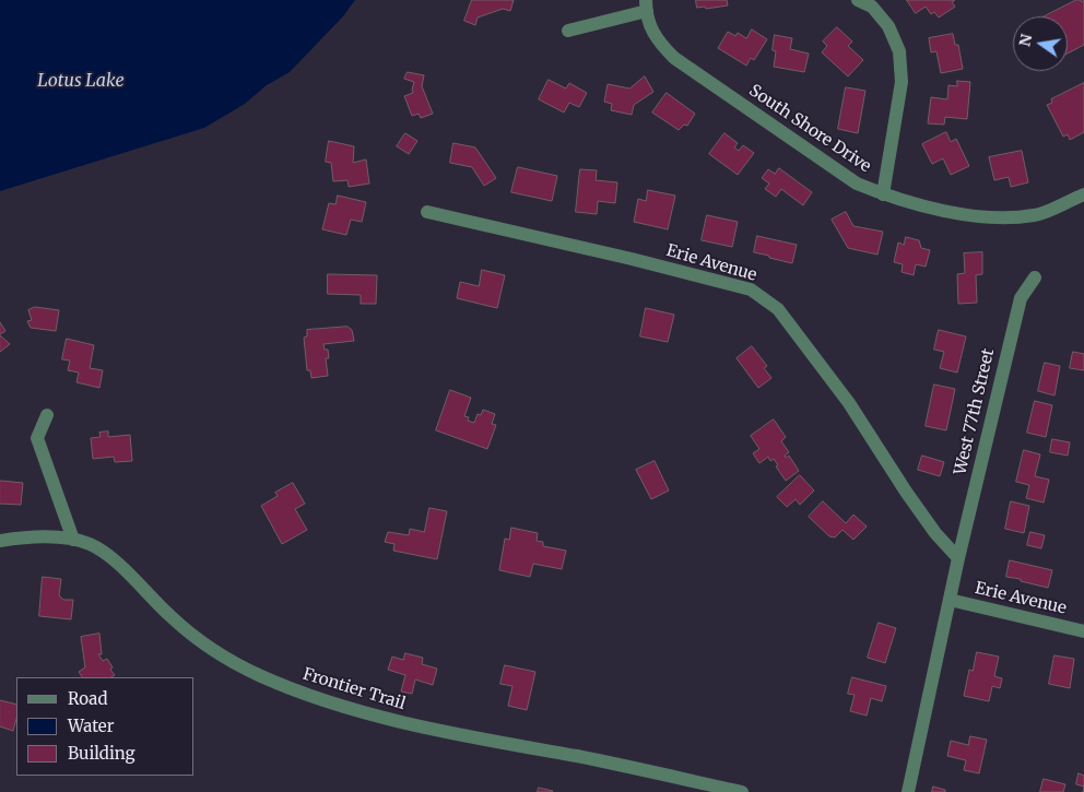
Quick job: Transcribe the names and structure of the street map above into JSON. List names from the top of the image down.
{
  "streets": {
    "street": [
      "South Shore Drive",
      "Erie Avenue",
      "West 77th Street",
      "Frontier Trail"
    ]
  },
  "crossings": [
    ["Erie Avenue", "West 77th Street"]
  ],
  "water": ["Lotus Lake"],
  "legend": ["Road", "Water", "Building"],
  "north": "left"
}
